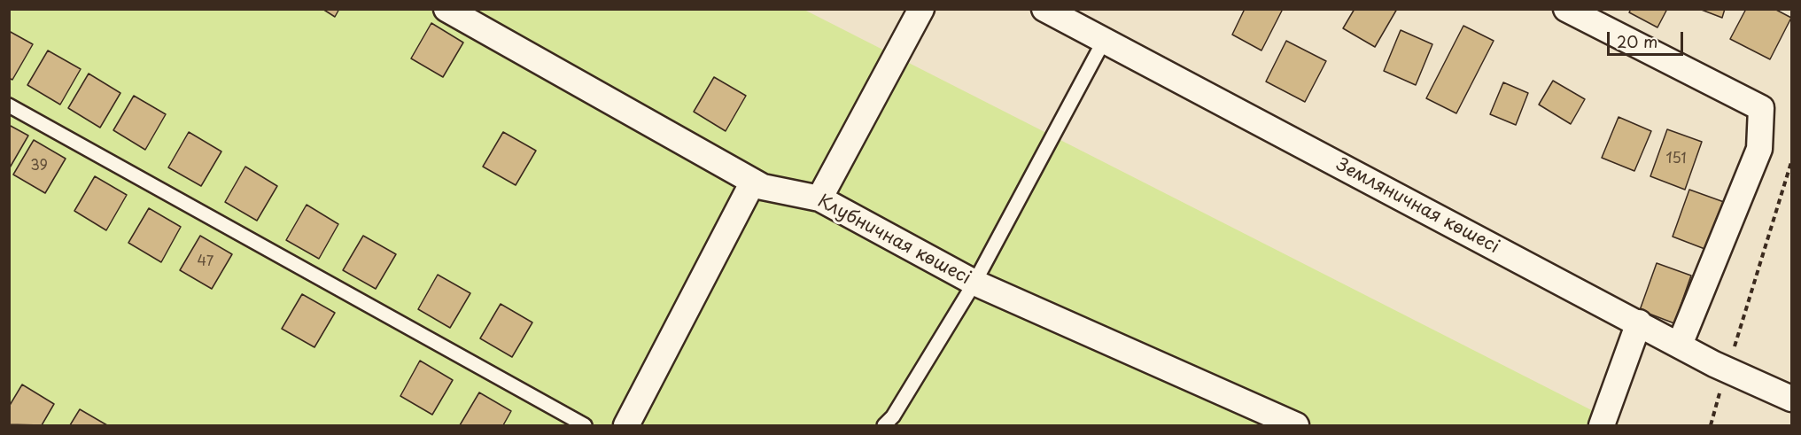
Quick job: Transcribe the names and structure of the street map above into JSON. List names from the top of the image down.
{
  "streets": {
    "street": ["Земляничная көшесі", "Клубничная көшесі"]
  },
  "house_numbers": ["151", "39", "47"],
  "scale_bar": "20 m"
}
